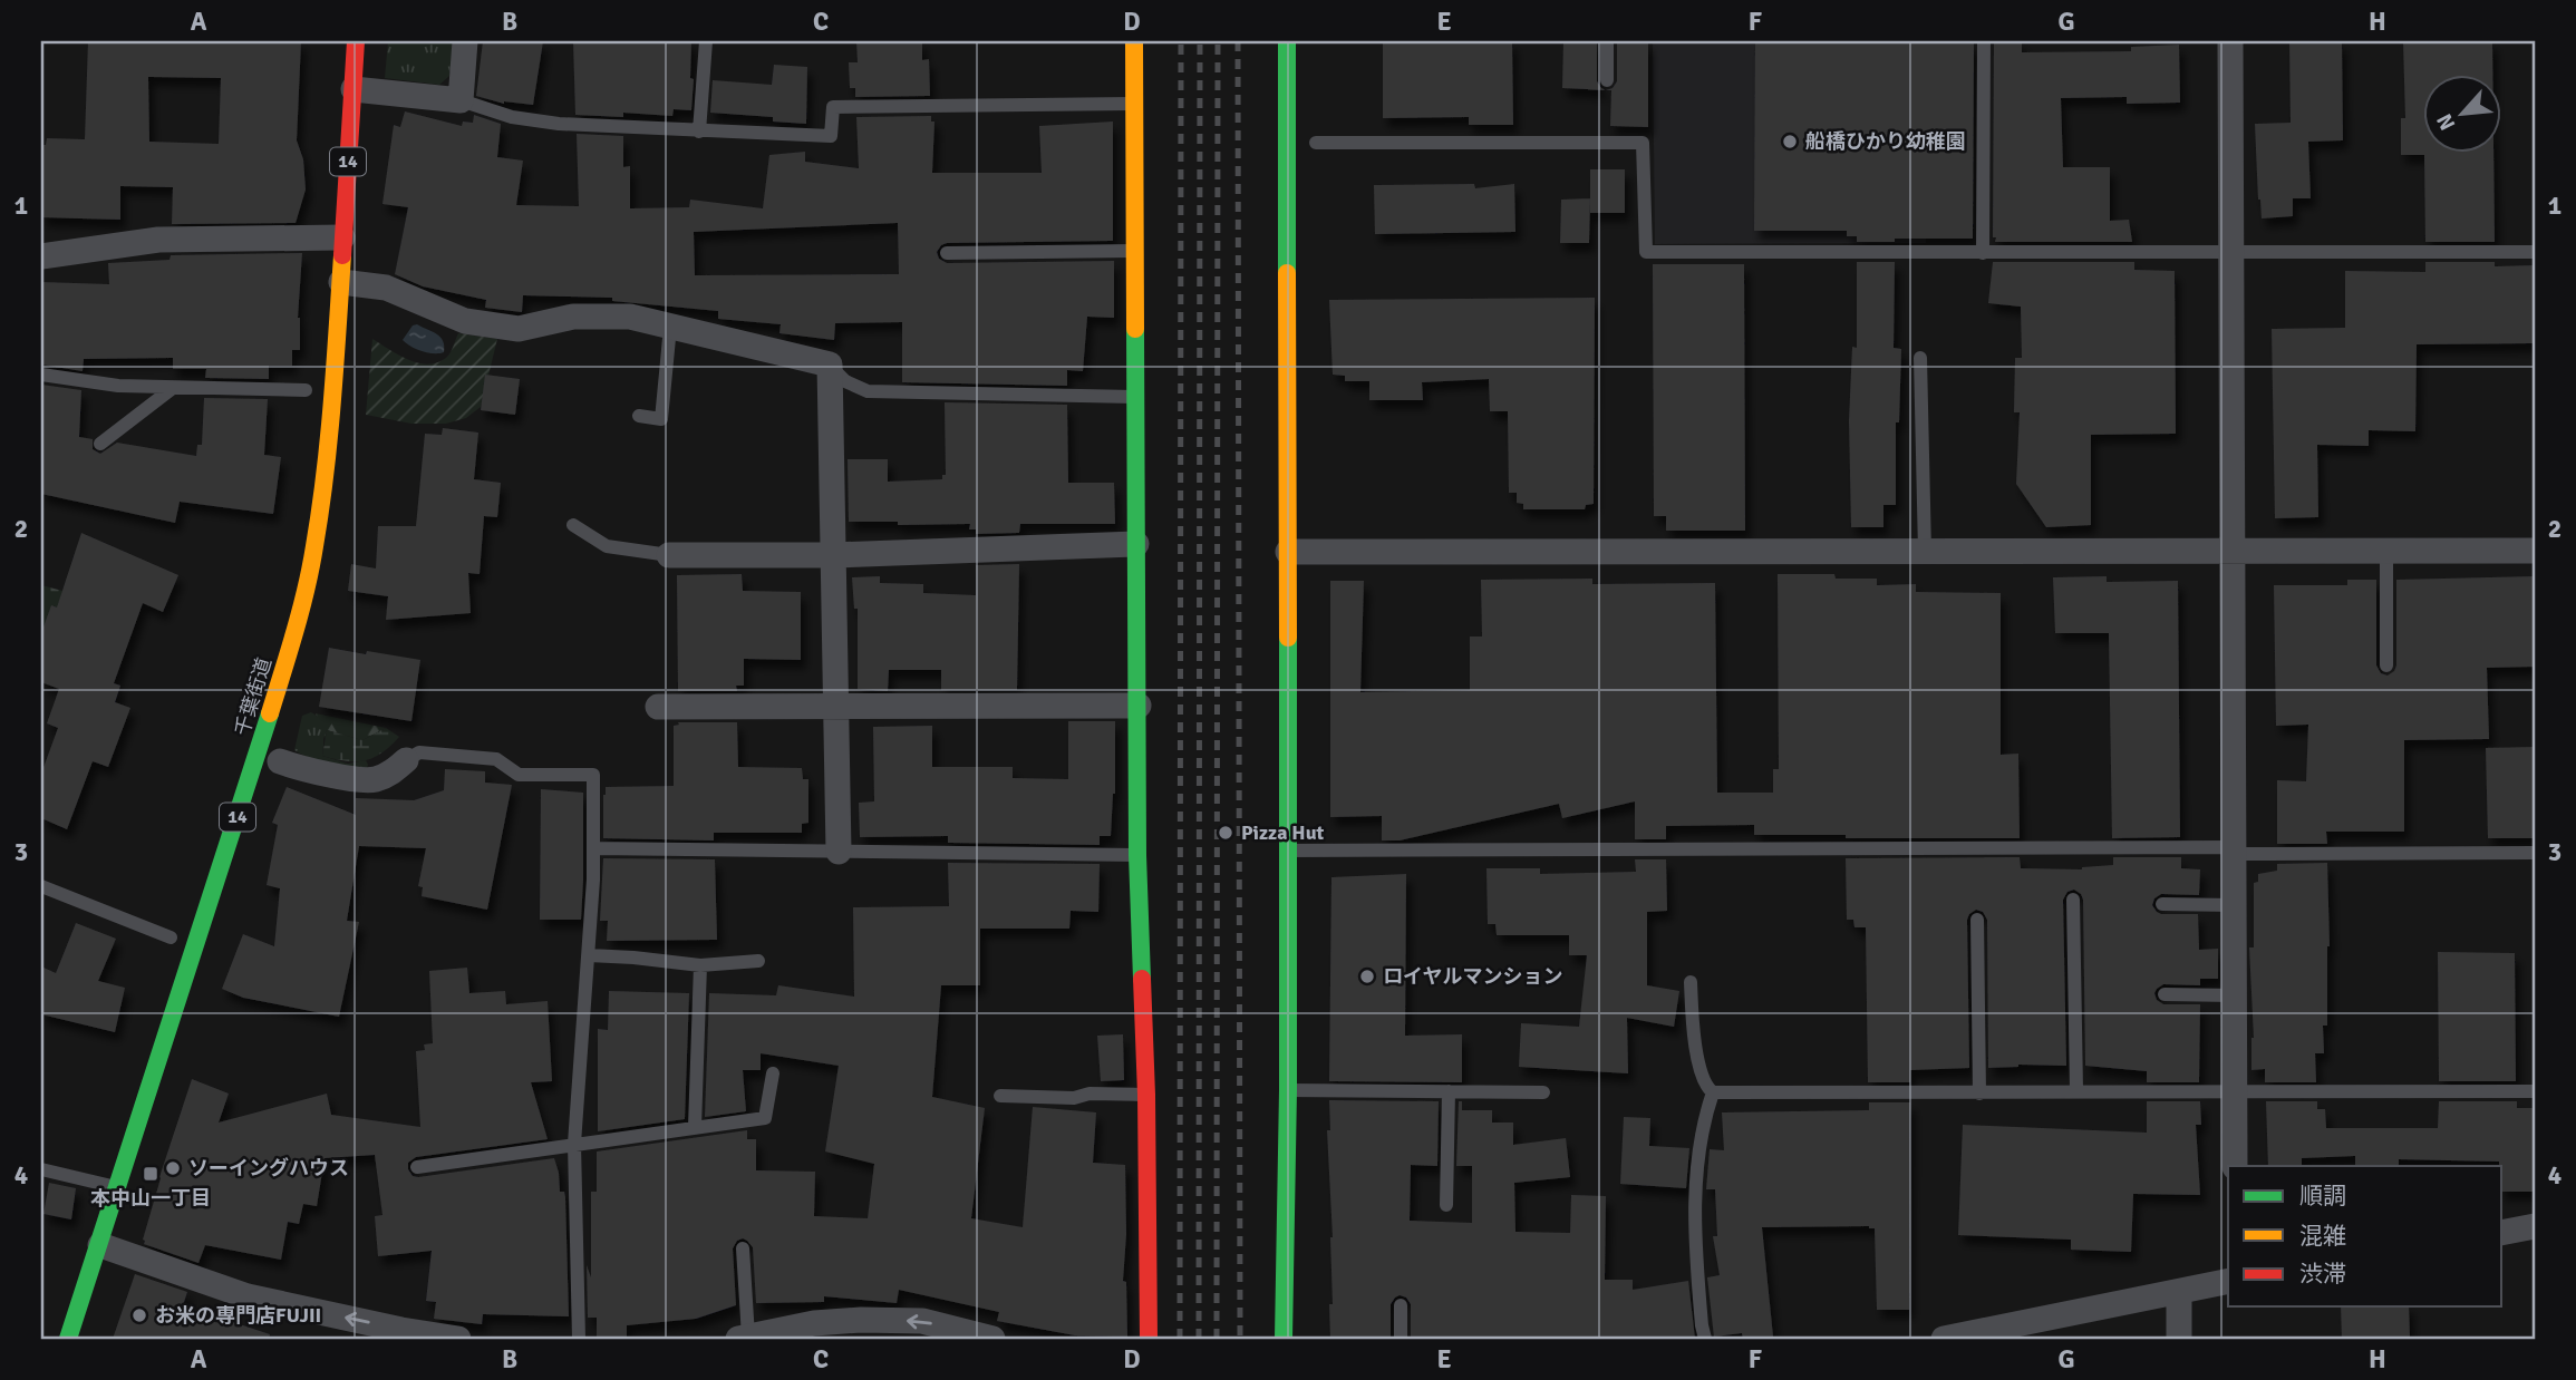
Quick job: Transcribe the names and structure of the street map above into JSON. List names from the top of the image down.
{
  "streets": {
    "main road": ["14", "千葉街道"]
  },
  "places": {
    "other": [
      "船橋ひかり幼稚園",
      "Pizza Hut",
      "ロイヤルマンション",
      "ソーイングハウス",
      "お米の専門店FUJII"
    ],
    "transit": ["本中山一丁目"]
  },
  "legend": ["順調", "混雑", "渋滞"],
  "north": "bottom left",
  "grid": {
    "columns": [
      "A",
      "B",
      "C",
      "D",
      "E",
      "F",
      "G",
      "H"
    ],
    "rows": [
      "1",
      "2",
      "3",
      "4"
    ]
  }
}
